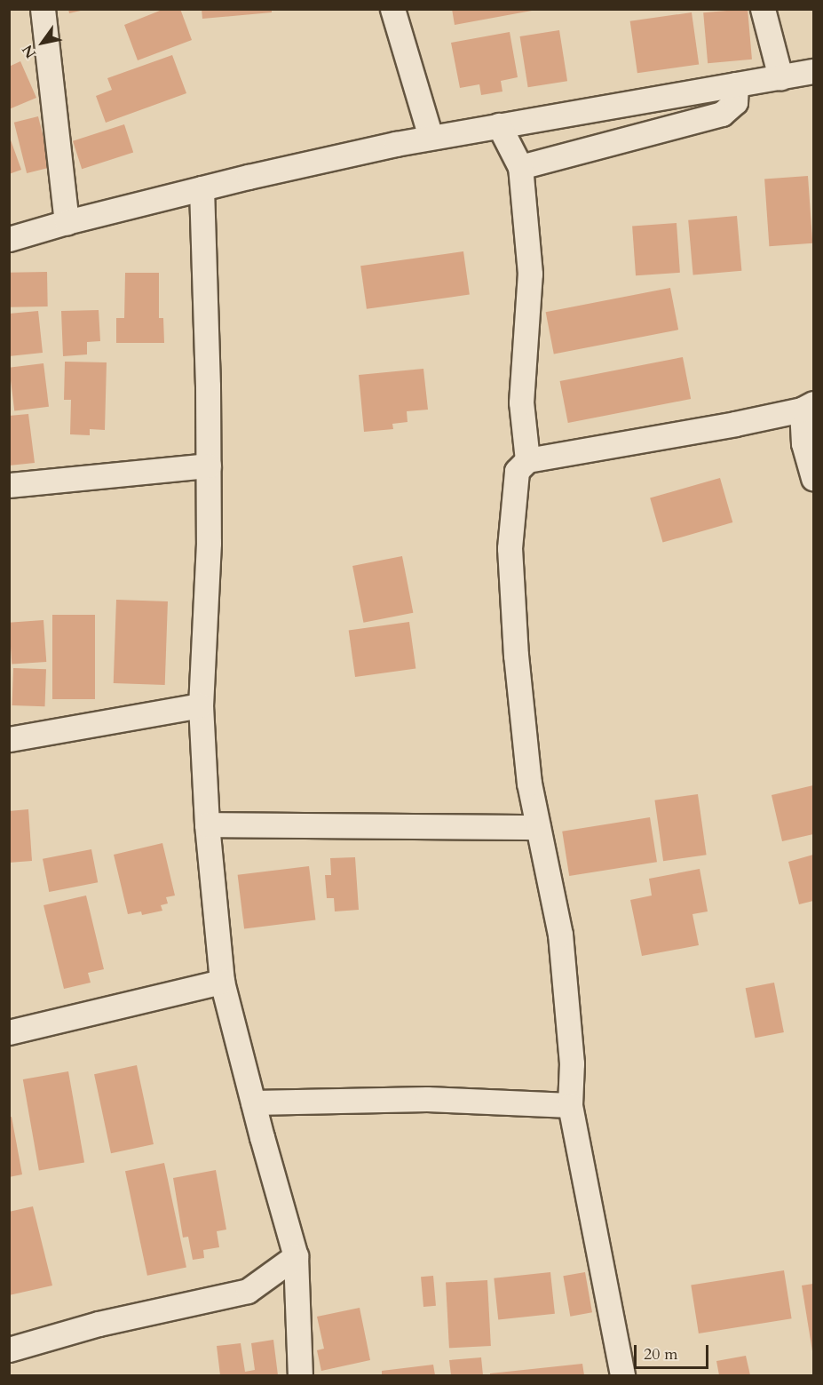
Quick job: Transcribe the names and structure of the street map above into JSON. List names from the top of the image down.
{
  "scale_bar": "20 m",
  "north": "bottom left"
}
